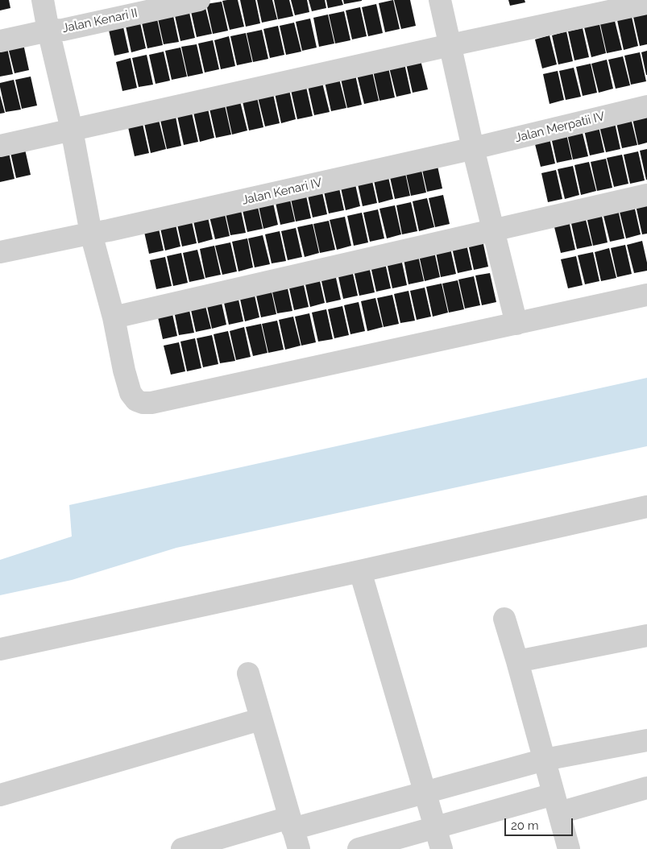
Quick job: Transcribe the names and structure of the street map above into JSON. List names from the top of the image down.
{
  "streets": {
    "street": ["Jalan Kenari II", "Jalan Merpatii IV", "Jalan Kenari IV"]
  },
  "crossings": [
    ["Jalan Merpatii IV", "Jalan Kenari IV"]
  ],
  "scale_bar": "20 m"
}
